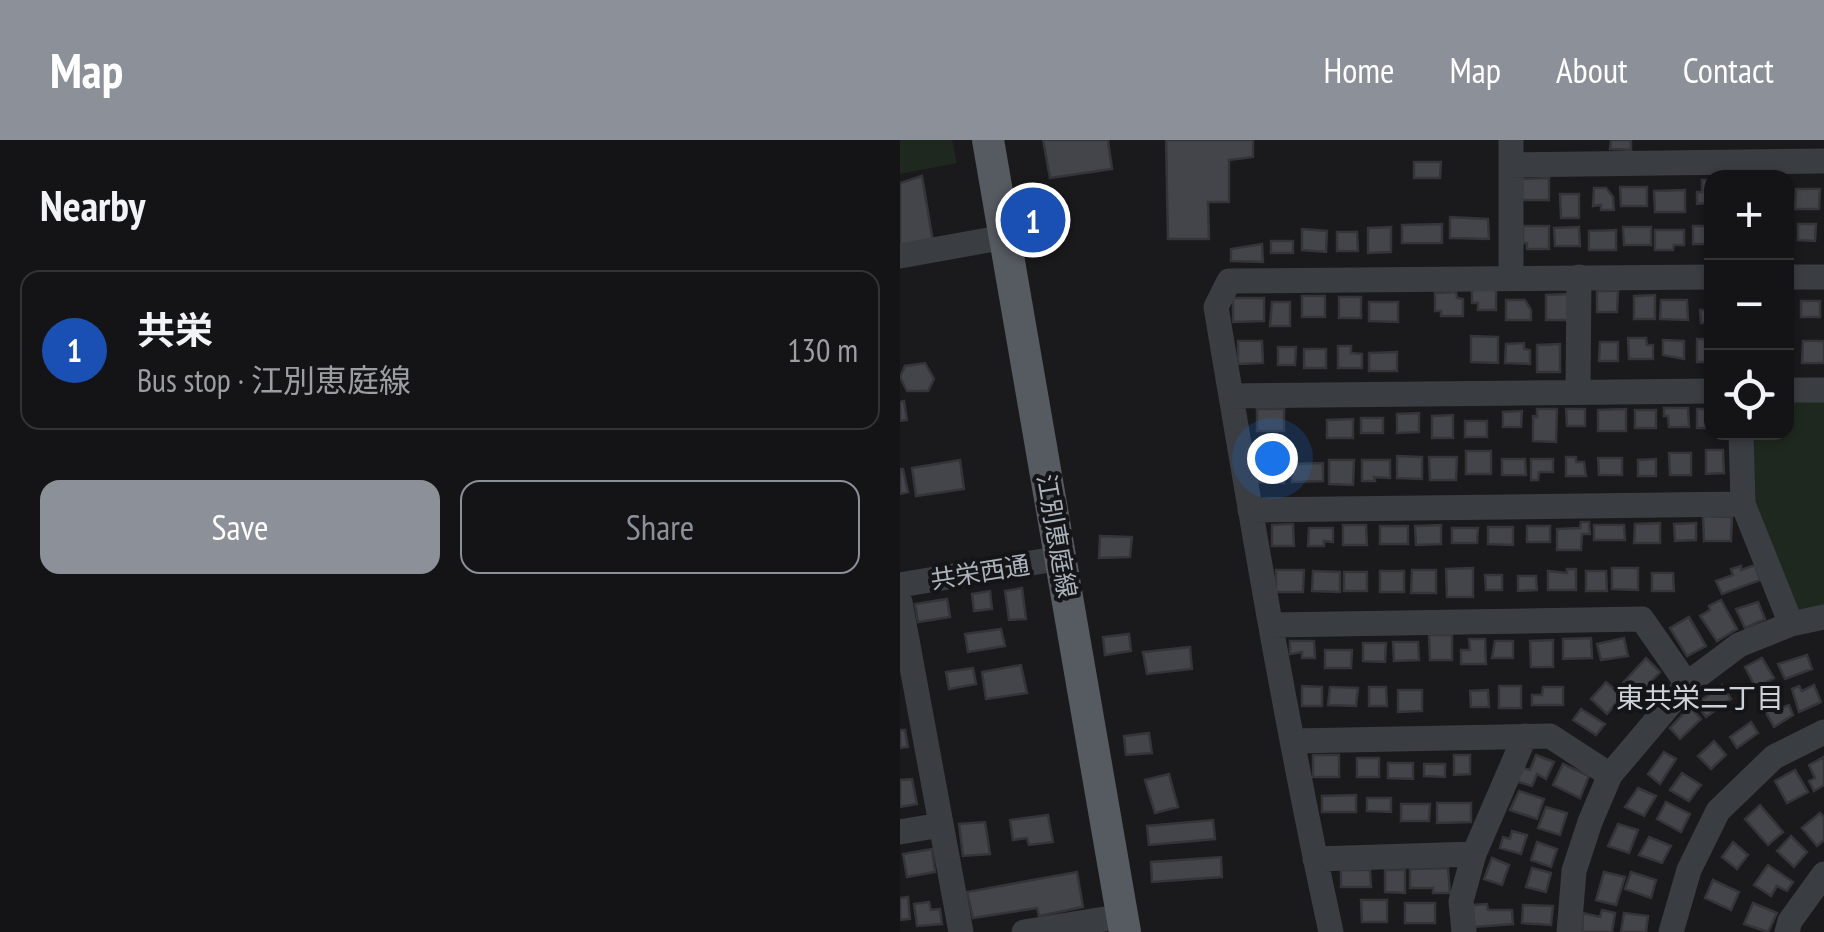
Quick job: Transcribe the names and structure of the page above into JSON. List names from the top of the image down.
{
  "streets": {
    "main road": ["江別恵庭線"],
    "street": ["共栄西通"]
  },
  "crossings": [
    ["江別恵庭線", "共栄西通"]
  ],
  "districts": ["東共栄二丁目"],
  "page": {
    "header": "Map",
    "nav": [
      "Home",
      "Map",
      "About",
      "Contact"
    ],
    "heading": "Nearby",
    "map_buttons": ["+", "−"],
    "pins": "1",
    "list": [
      {
        "mark": "1",
        "name": "共栄",
        "note": "Bus stop · 江別恵庭線",
        "value": "130 m"
      }
    ],
    "buttons": ["Save", "Share"]
  }
}
